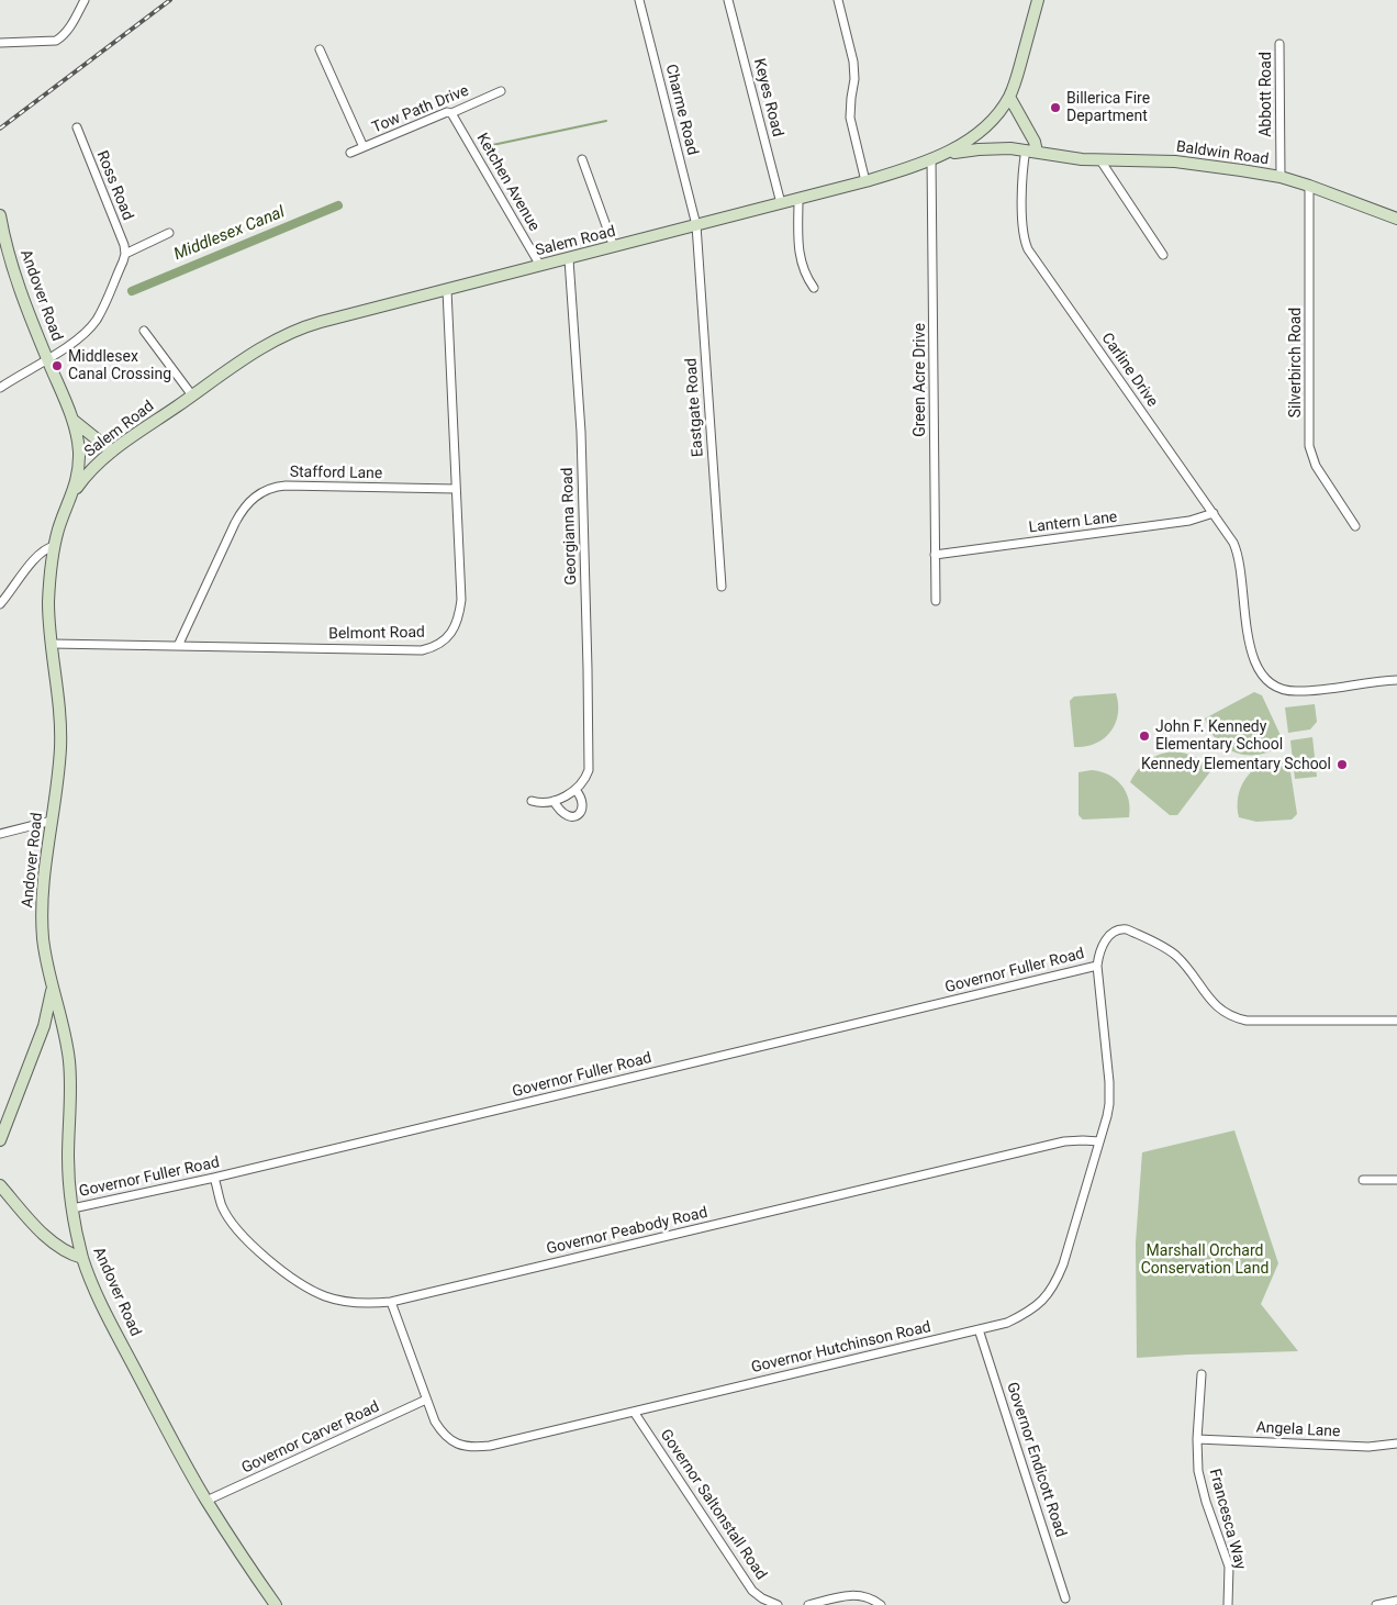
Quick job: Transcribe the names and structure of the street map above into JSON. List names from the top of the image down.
{
  "streets": {
    "main road": ["Baldwin Road", "Salem Road", "Andover Road"],
    "street": [
      "Abbott Road",
      "Keyes Road",
      "Tow Path Drive",
      "Charme Road",
      "Ketchen Avenue",
      "Ross Road",
      "Silverbirch Road",
      "Carline Drive",
      "Green Acre Drive",
      "Eastgate Road",
      "Stafford Lane",
      "Lantern Lane",
      "Georgianna Road",
      "Belmont Road",
      "Governor Fuller Road",
      "Governor Peabody Road",
      "Governor Hutchinson Road",
      "Angela Lane",
      "Governor Carver Road",
      "Governor Endicott Road",
      "Governor Saltonstall Road",
      "Francesca Way"
    ]
  },
  "crossings": [
    ["Abbott Road", "Baldwin Road"],
    ["Keyes Road", "Salem Road"],
    ["Tow Path Drive", "Ketchen Avenue"],
    ["Charme Road", "Salem Road"],
    ["Charme Road", "Eastgate Road"],
    ["Baldwin Road", "Salem Road"],
    ["Baldwin Road", "Silverbirch Road"],
    ["Baldwin Road", "Carline Drive"],
    ["Baldwin Road", "Green Acre Drive"],
    ["Ketchen Avenue", "Salem Road"],
    ["Salem Road", "Andover Road"],
    ["Salem Road", "Green Acre Drive"],
    ["Salem Road", "Eastgate Road"],
    ["Salem Road", "Georgianna Road"],
    ["Salem Road", "Belmont Road"],
    ["Andover Road", "Belmont Road"],
    ["Andover Road", "Governor Fuller Road"],
    ["Andover Road", "Governor Carver Road"],
    ["Carline Drive", "Lantern Lane"],
    ["Green Acre Drive", "Lantern Lane"],
    ["Stafford Lane", "Belmont Road"],
    ["Governor Fuller Road", "Governor Peabody Road"],
    ["Governor Fuller Road", "Governor Hutchinson Road"],
    ["Governor Peabody Road", "Governor Hutchinson Road"],
    ["Governor Hutchinson Road", "Governor Carver Road"],
    ["Governor Hutchinson Road", "Governor Endicott Road"],
    ["Governor Hutchinson Road", "Governor Saltonstall Road"],
    ["Angela Lane", "Francesca Way"]
  ],
  "water": ["Middlesex Canal"],
  "parks": ["Marshall Orchard Conservation Land"],
  "places": [
    "Billerica Fire Department",
    "Middlesex Canal Crossing",
    "John F. Kennedy Elementary School",
    "Kennedy Elementary School"
  ]
}
